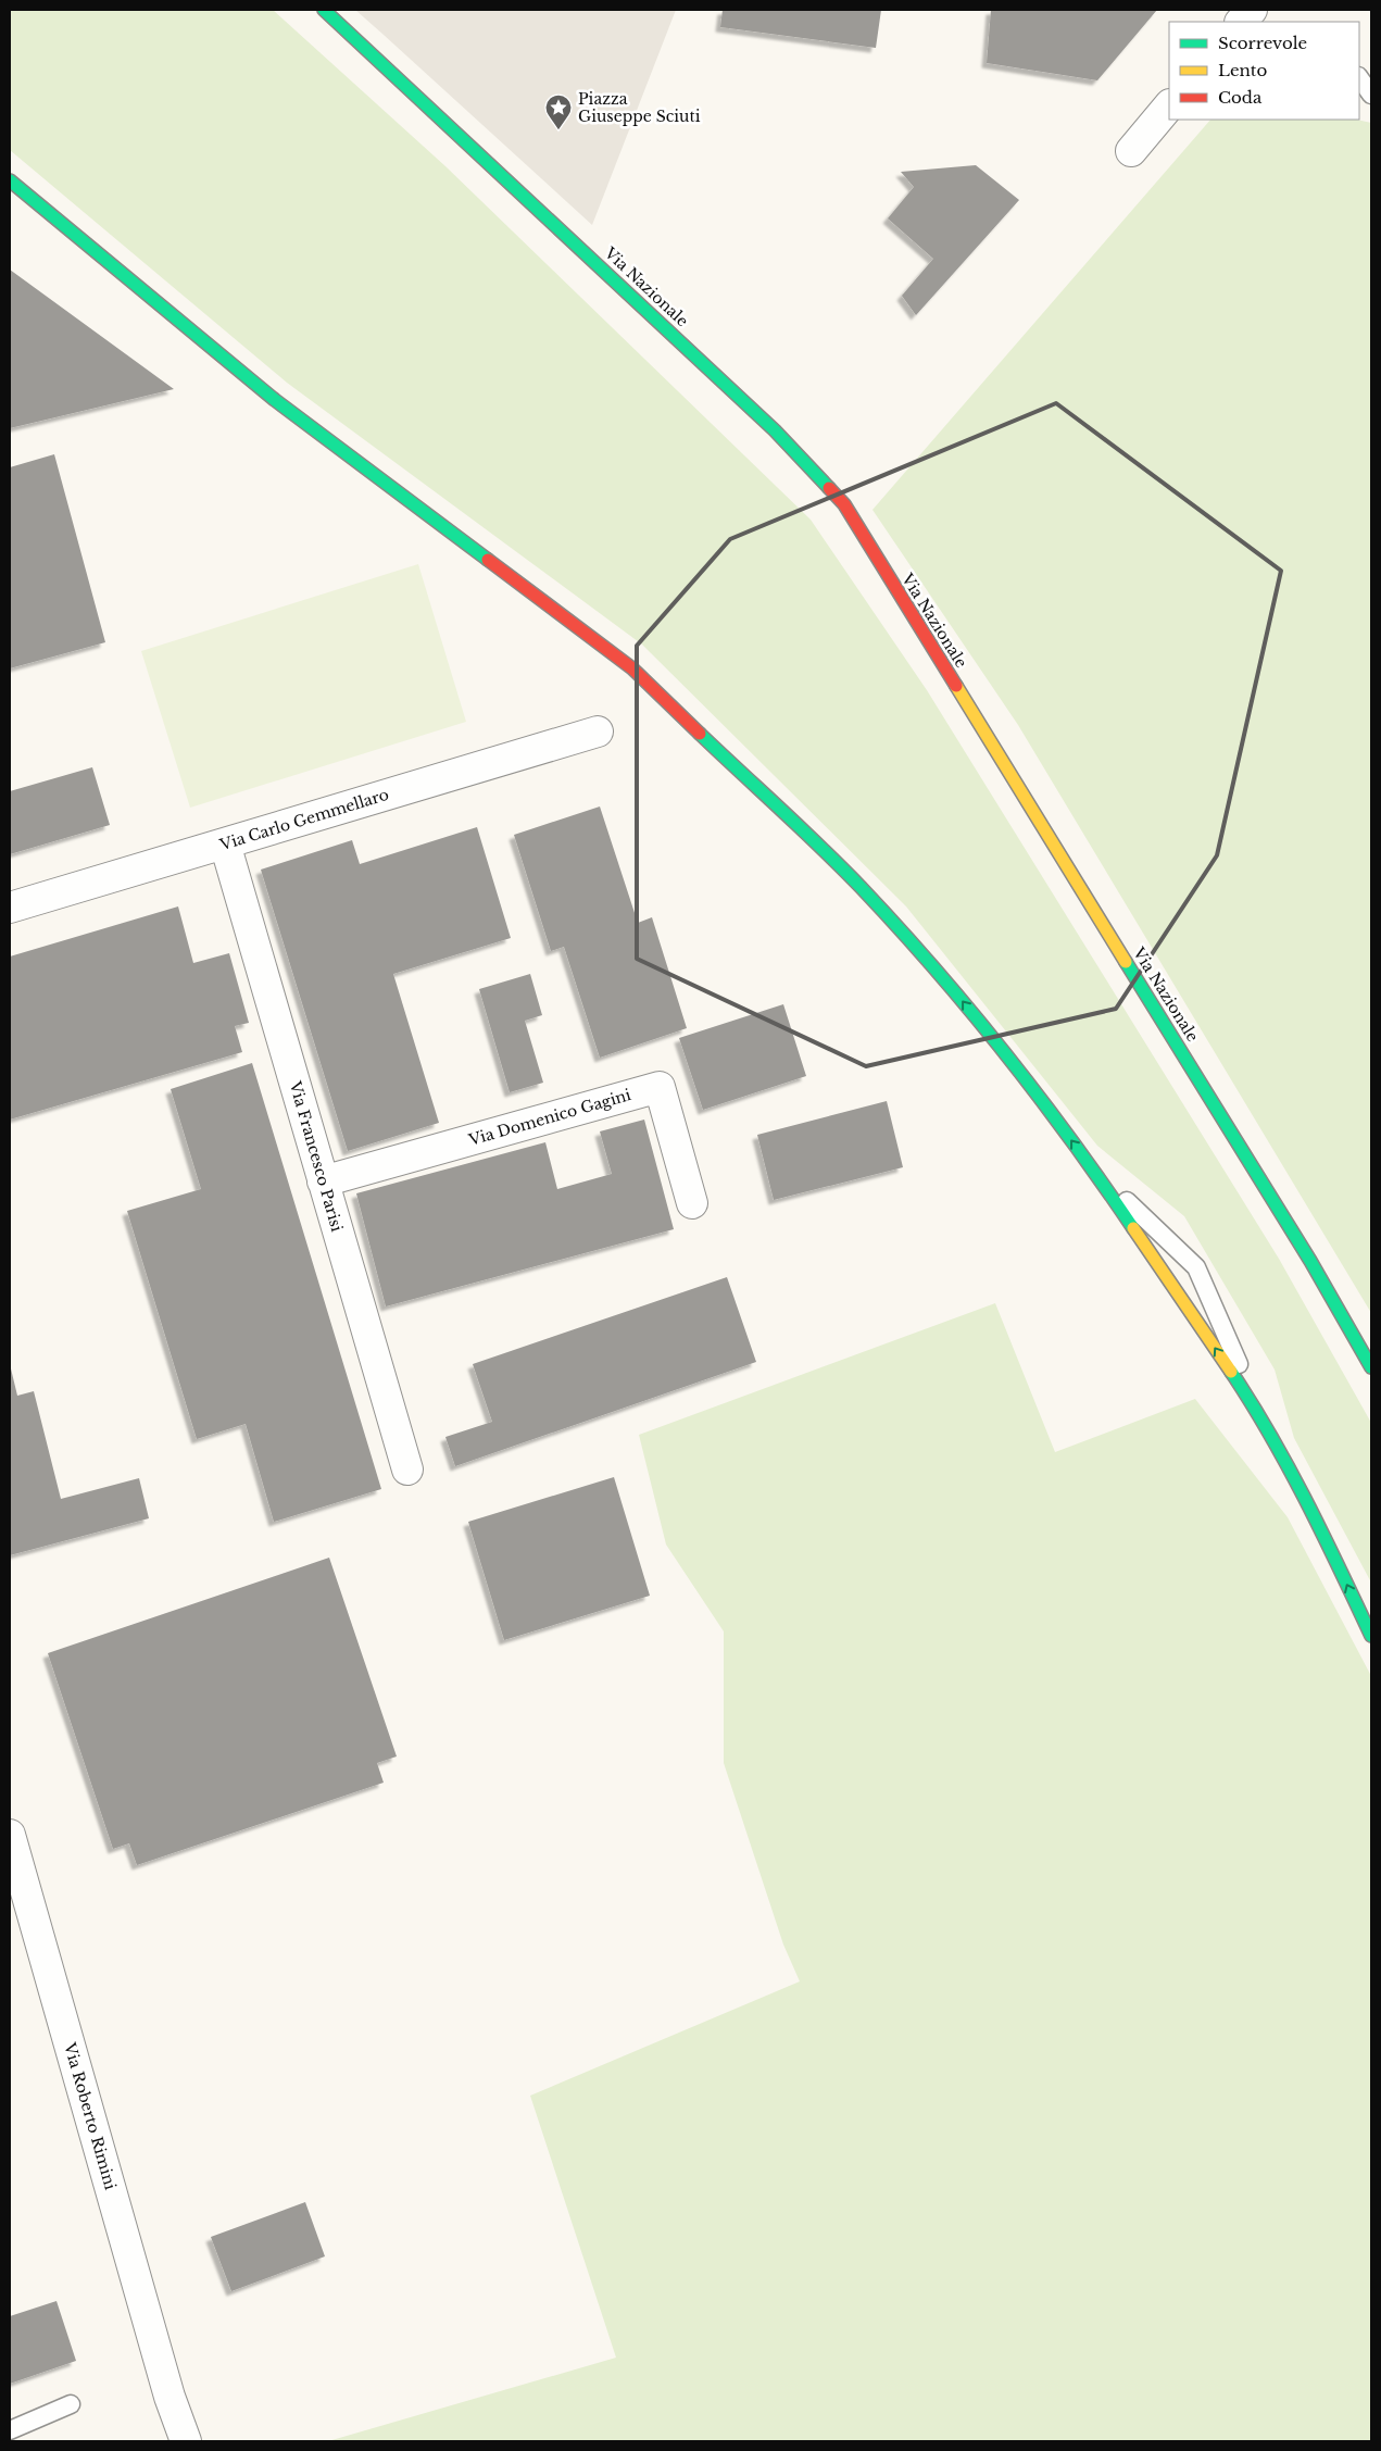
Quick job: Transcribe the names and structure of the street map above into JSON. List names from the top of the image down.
{
  "streets": {
    "street": [
      "Via Nazionale",
      "Via Carlo Gemmellaro",
      "Via Domenico Gagini",
      "Via Francesco Parisi",
      "Via Roberto Rimini"
    ]
  },
  "crossings": [
    ["Via Carlo Gemmellaro", "Via Francesco Parisi"],
    ["Via Domenico Gagini", "Via Francesco Parisi"]
  ],
  "places": {
    "place": ["Piazza Giuseppe Sciuti"]
  },
  "legend": ["Scorrevole", "Lento", "Coda"]
}
